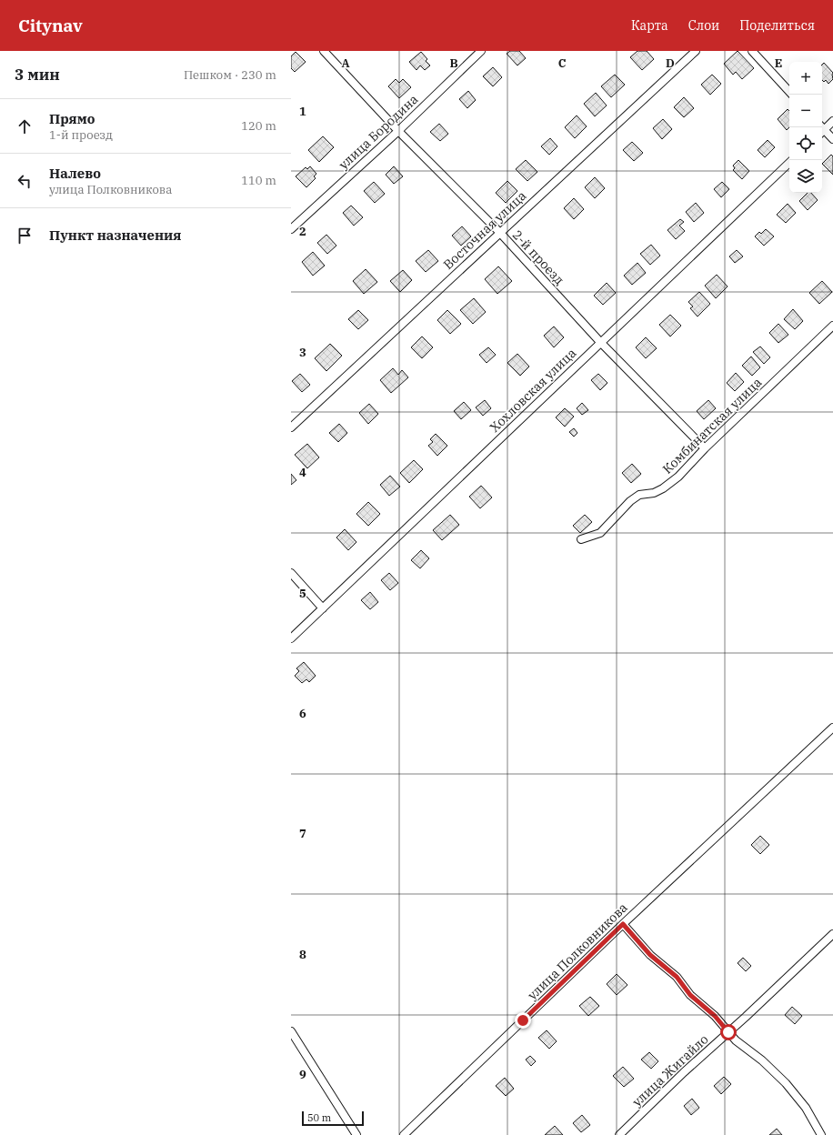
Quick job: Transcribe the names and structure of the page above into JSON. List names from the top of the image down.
{
  "streets": {
    "street": [
      "улица Бородина",
      "Восточная улица",
      "2-й проезд",
      "Хохловская улица",
      "Комбинатская улица",
      "улица Полковникова",
      "улица Жигайло"
    ]
  },
  "crossings": [
    ["улица Бородина", "2-й проезд"],
    ["Восточная улица", "2-й проезд"],
    ["2-й проезд", "Хохловская улица"],
    ["2-й проезд", "Комбинатская улица"]
  ],
  "scale_bar": "50 m",
  "page": {
    "header": "Citynav",
    "nav": ["Карта", "Слои", "Поделиться"],
    "heading": ["3 мин", "Пешком · 230 m"],
    "map_buttons": ["+", "−"],
    "list": [
      ["Прямо", "1-й проезд", "120 m"],
      ["Налево", "улица Полковникова", "110 m"],
      "Пункт назначения"
    ],
    "scale": "50 m"
  },
  "grid": {
    "columns": [
      "A",
      "B",
      "C",
      "D",
      "E"
    ],
    "rows": [
      "1",
      "2",
      "3",
      "4",
      "5",
      "6",
      "7",
      "8",
      "9"
    ]
  }
}
